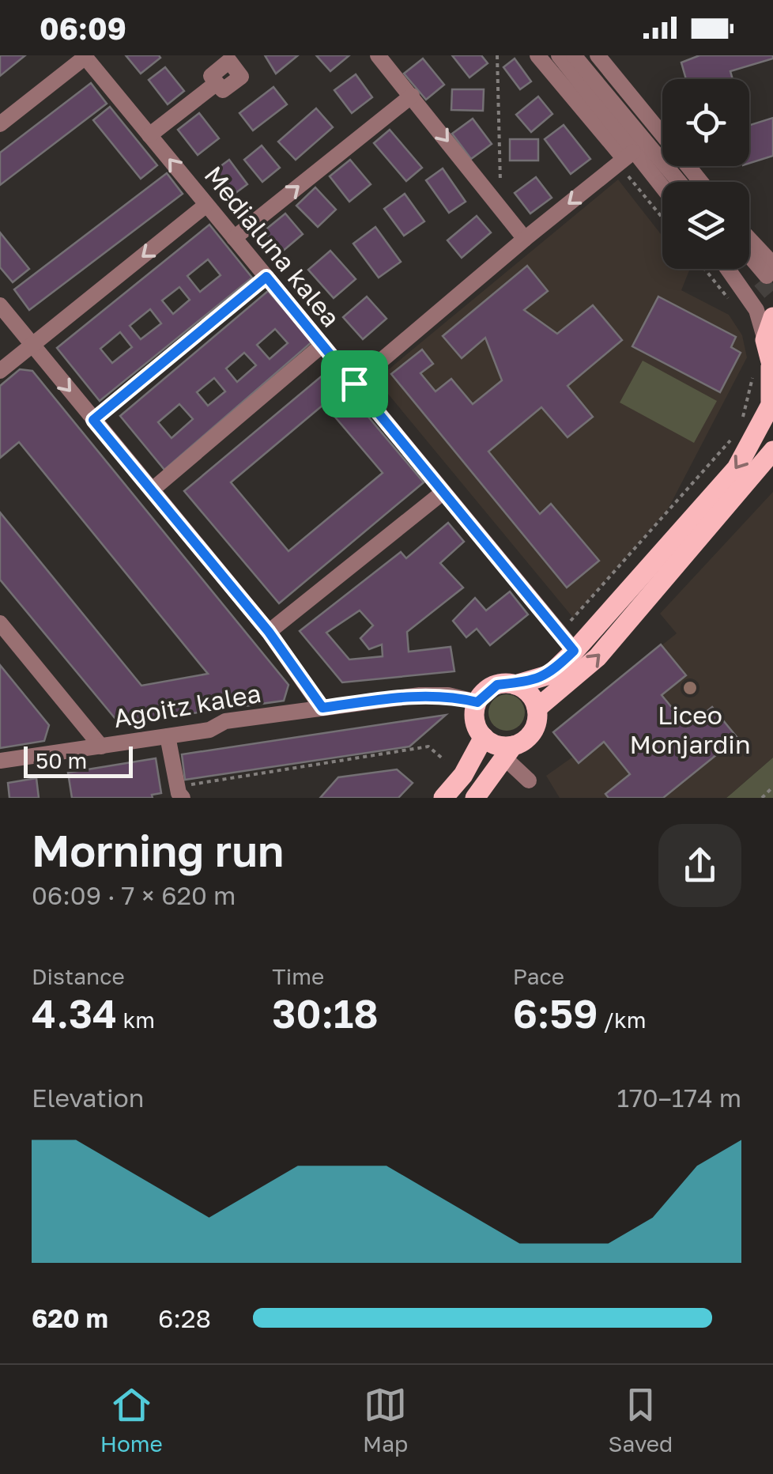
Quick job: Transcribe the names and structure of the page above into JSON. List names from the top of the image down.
{
  "streets": {
    "street": ["Medialuna kalea", "Agoitz kalea"]
  },
  "places": ["Liceo Monjardin"],
  "scale_bar": "50 m",
  "page": {
    "status": "06:09",
    "scale": "50 m",
    "heading": ["Morning run", "06:09 · 7 × 620 m"],
    "stats": [
      ["Distance", "4.34 km"],
      ["Time", "30:18"],
      ["Pace", "6:59 /km"]
    ],
    "chart": ["Elevation", "170–174 m"],
    "list": [
      {
        "name": "620 m",
        "note": "6:28"
      }
    ],
    "tabs": ["Home", "Map", "Saved"]
  }
}
